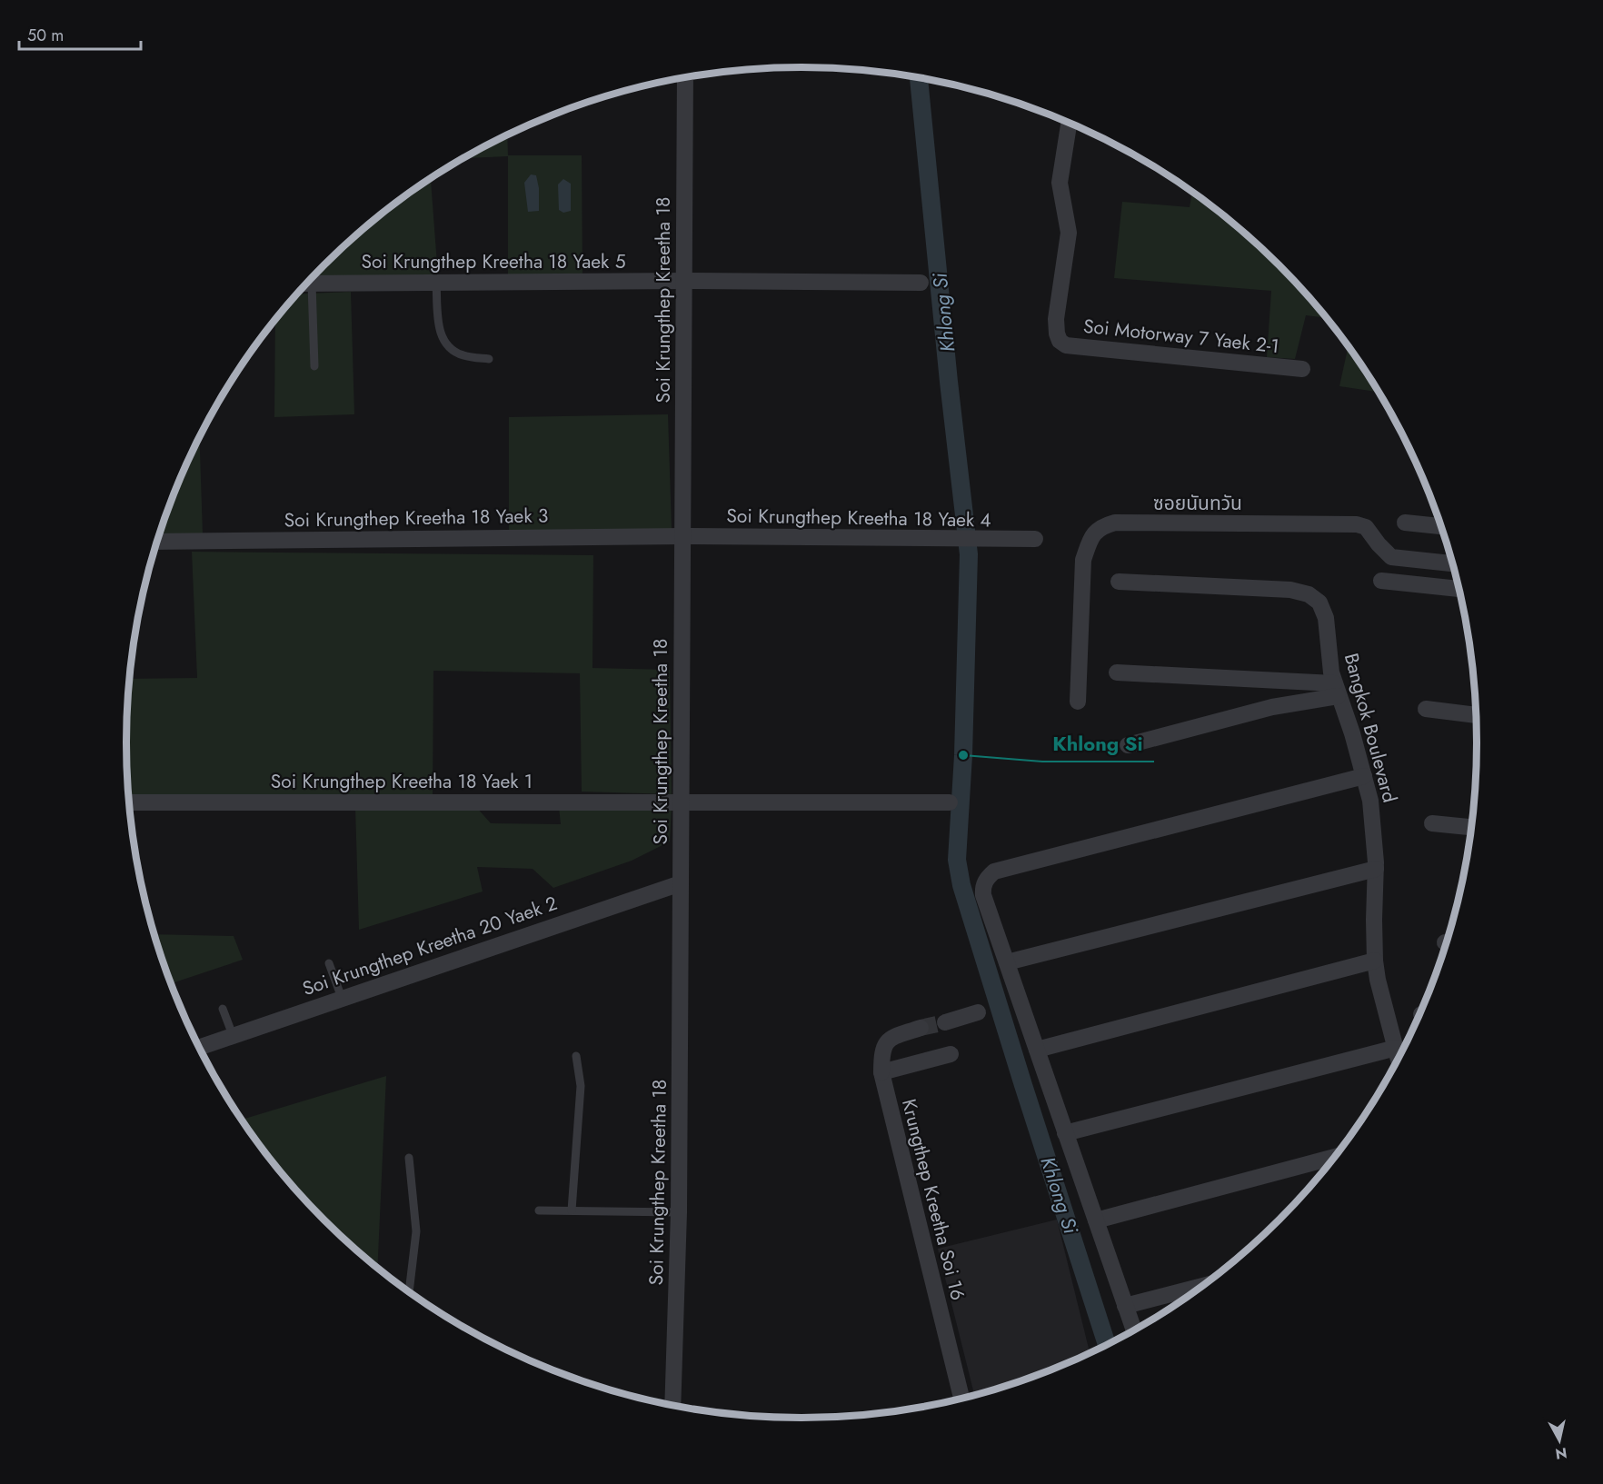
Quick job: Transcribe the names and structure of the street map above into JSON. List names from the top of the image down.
{
  "streets": {
    "street": [
      "Soi Krungthep Kreetha 18 Yaek 5",
      "Soi Krungthep Kreetha 18",
      "Soi Motorway 7 Yaek 2-1",
      "ซอยนันทวัน",
      "Soi Krungthep Kreetha 18 Yaek 3",
      "Soi Krungthep Kreetha 18 Yaek 4",
      "Bangkok Boulevard",
      "Soi Krungthep Kreetha 18 Yaek 1",
      "Soi Krungthep Kreetha 20 Yaek 2",
      "Krungthep Kreetha Soi 16"
    ]
  },
  "crossings": [
    ["Soi Krungthep Kreetha 18 Yaek 5", "Soi Krungthep Kreetha 18"],
    ["Soi Krungthep Kreetha 18", "Soi Krungthep Kreetha 18 Yaek 3"],
    ["Soi Krungthep Kreetha 18", "Soi Krungthep Kreetha 18 Yaek 4"],
    ["Soi Krungthep Kreetha 18", "Soi Krungthep Kreetha 18 Yaek 1"],
    ["Soi Krungthep Kreetha 18", "Soi Krungthep Kreetha 20 Yaek 2"],
    ["Soi Krungthep Kreetha 18 Yaek 3", "Soi Krungthep Kreetha 18 Yaek 4"]
  ],
  "water": ["Khlong Si"],
  "places": ["Khlong Si"],
  "scale_bar": "50 m",
  "north": "bottom"
}
